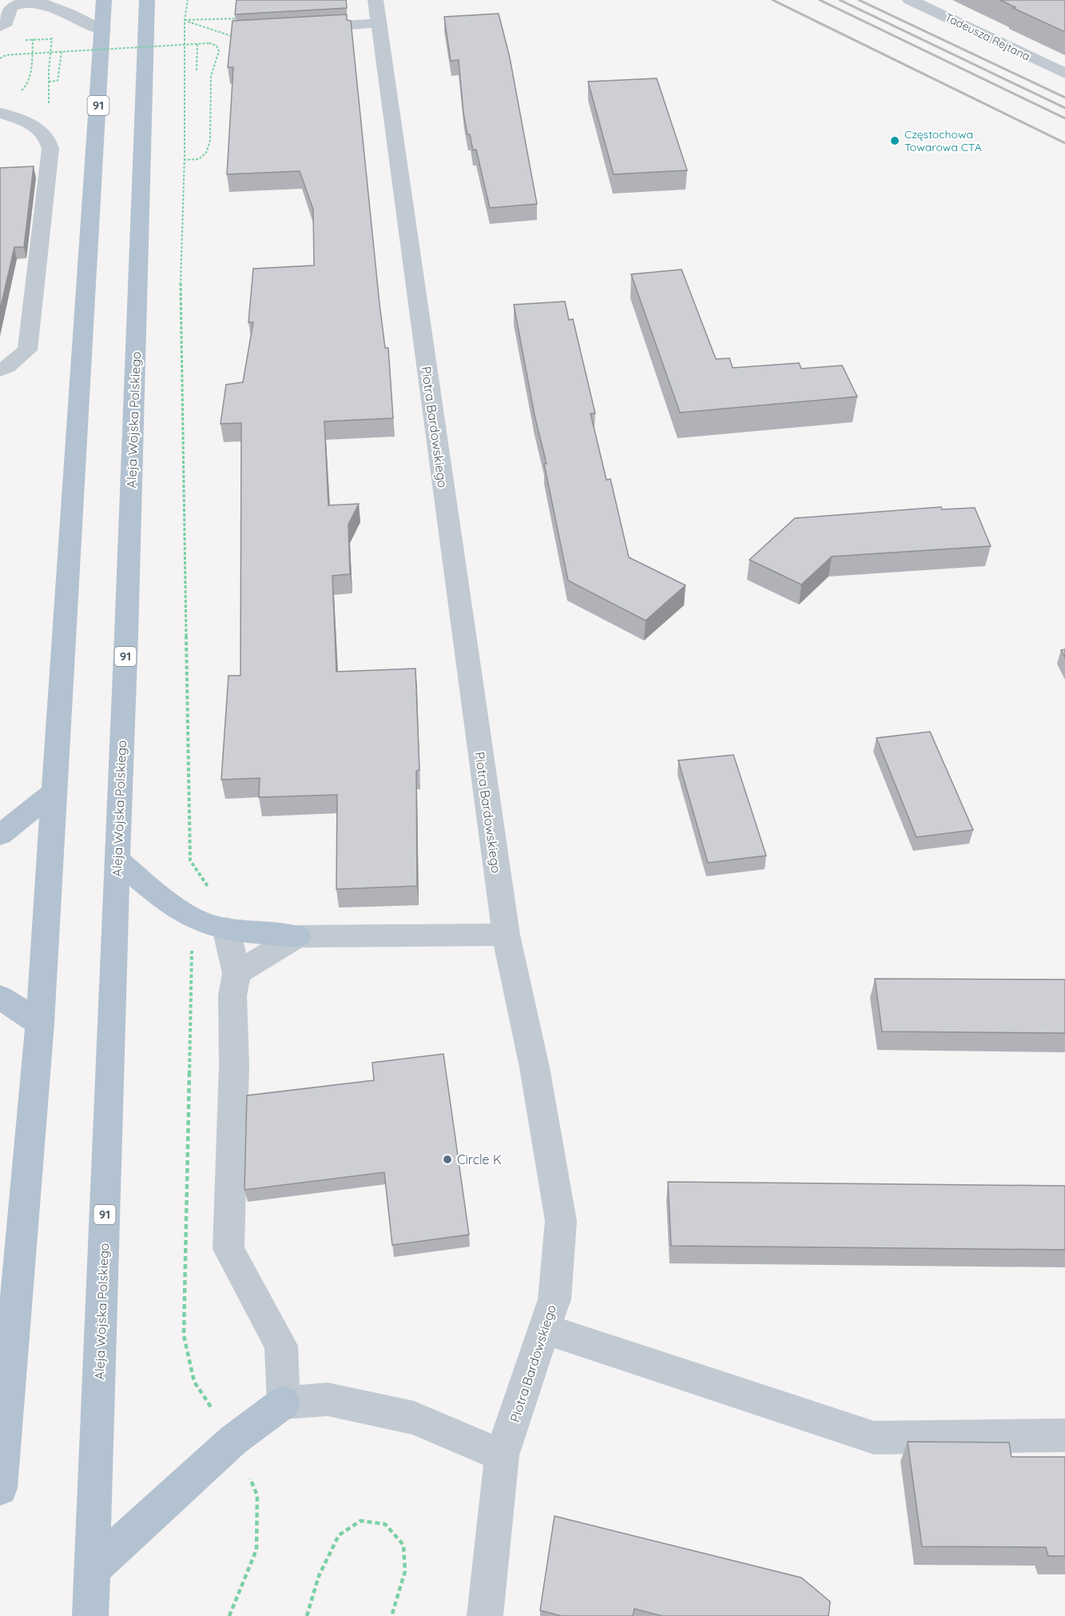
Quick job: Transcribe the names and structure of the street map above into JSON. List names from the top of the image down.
{
  "streets": {
    "main road": ["91", "Aleja Wojska Polskiego"],
    "street": ["Tadeusza Rejtana", "Piotra Bardowskiego"]
  },
  "places": ["Częstochowa Towarowa CTA", "Circle K"]
}
